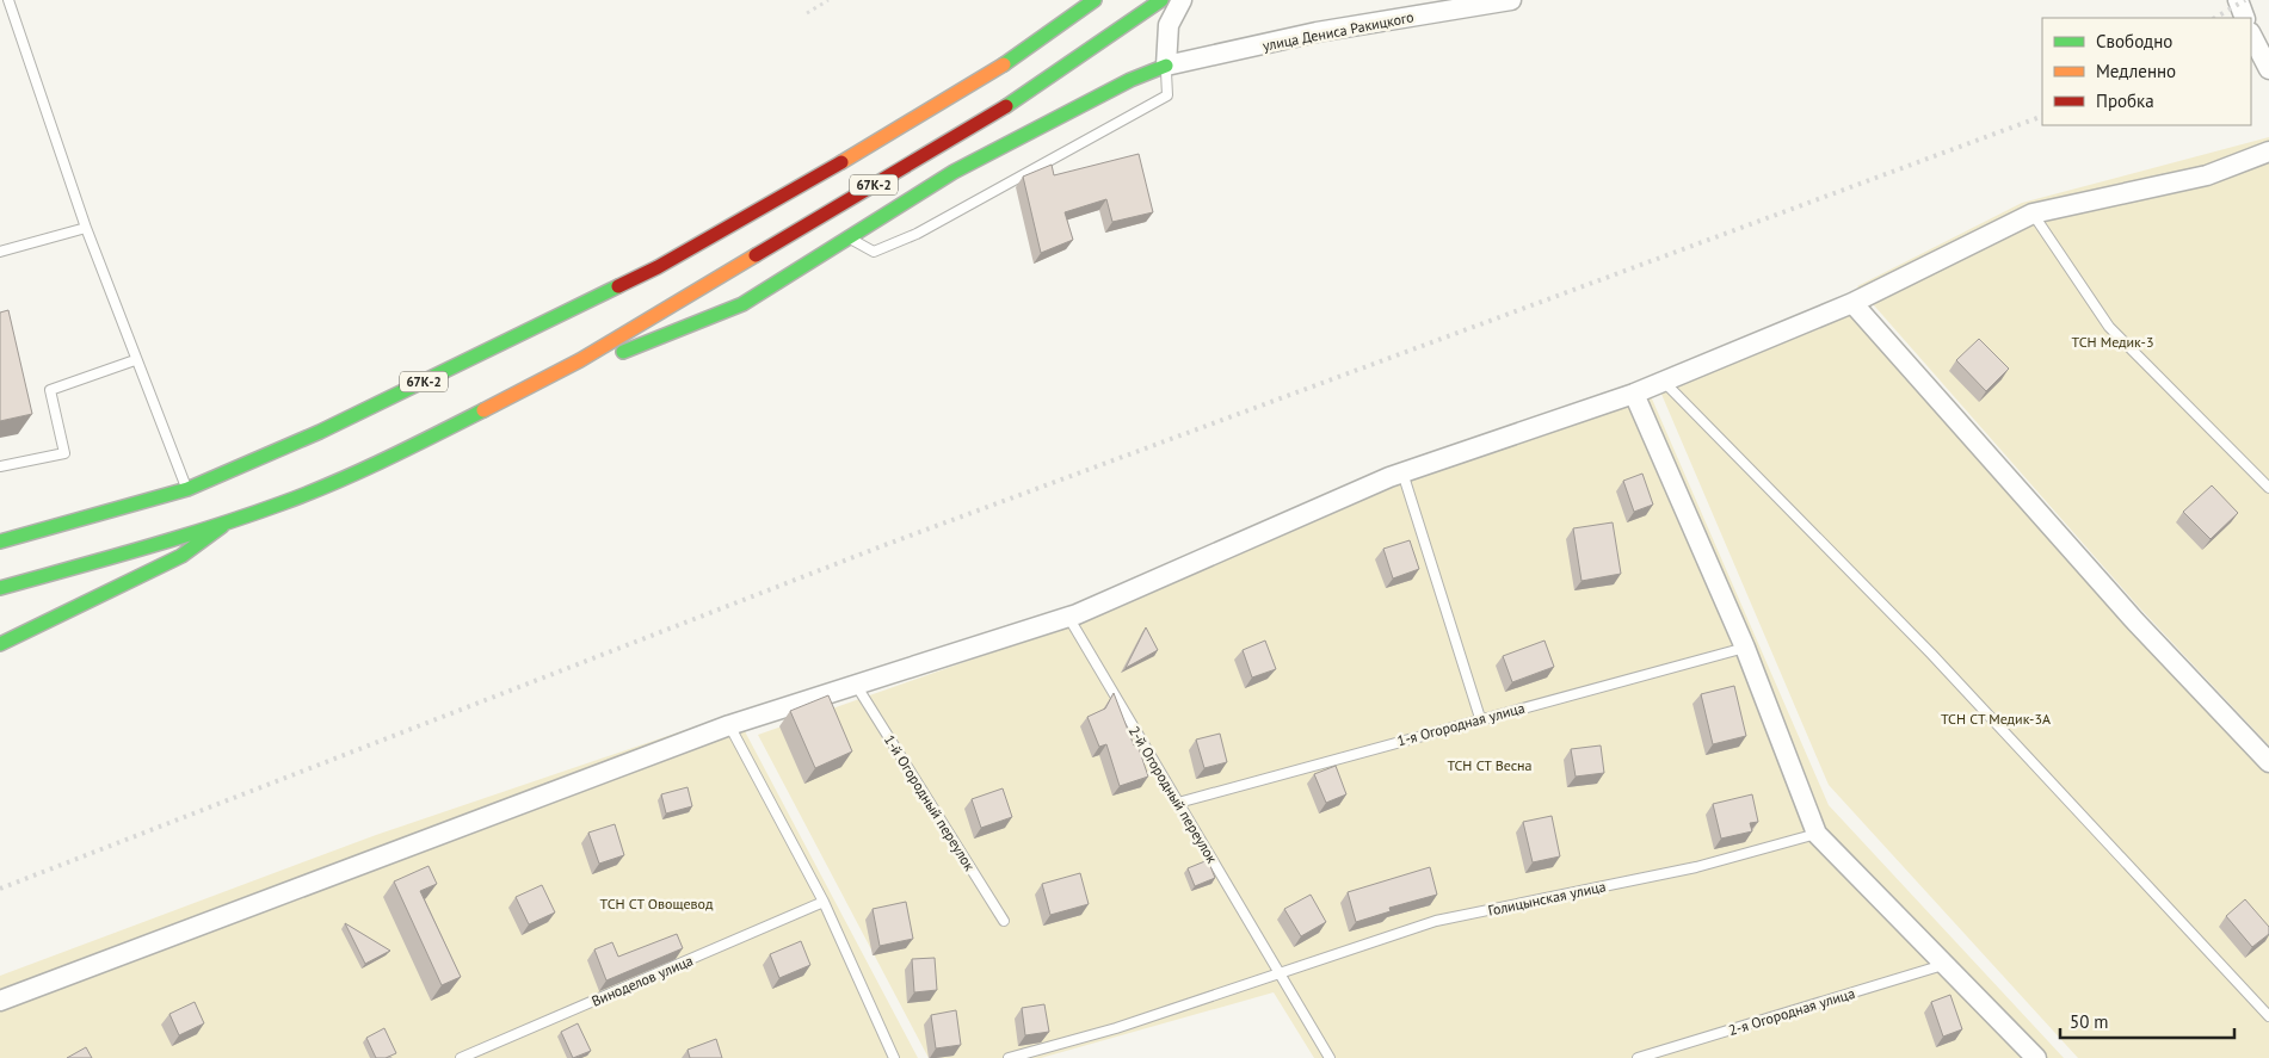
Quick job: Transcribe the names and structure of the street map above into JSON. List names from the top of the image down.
{
  "streets": {
    "main road": ["67К-2"],
    "street": ["улица Дениса Ракицкого"],
    "lane": [
      "1-я Огородная улица",
      "2-й Огородный переулок",
      "1-й Огородный переулок",
      "Голицынская улица",
      "Виноделов улица",
      "2-я Огородная улица"
    ]
  },
  "crossings": [
    ["1-я Огородная улица", "2-й Огородный переулок"],
    ["2-й Огородный переулок", "Голицынская улица"]
  ],
  "parks": [
    "ТСН Медик-3",
    "ТСН СТ Медик-3А",
    "ТСН СТ Весна",
    "ТСН СТ Овощевод"
  ],
  "legend": ["Свободно", "Медленно", "Пробка"],
  "scale_bar": "50 m"
}
